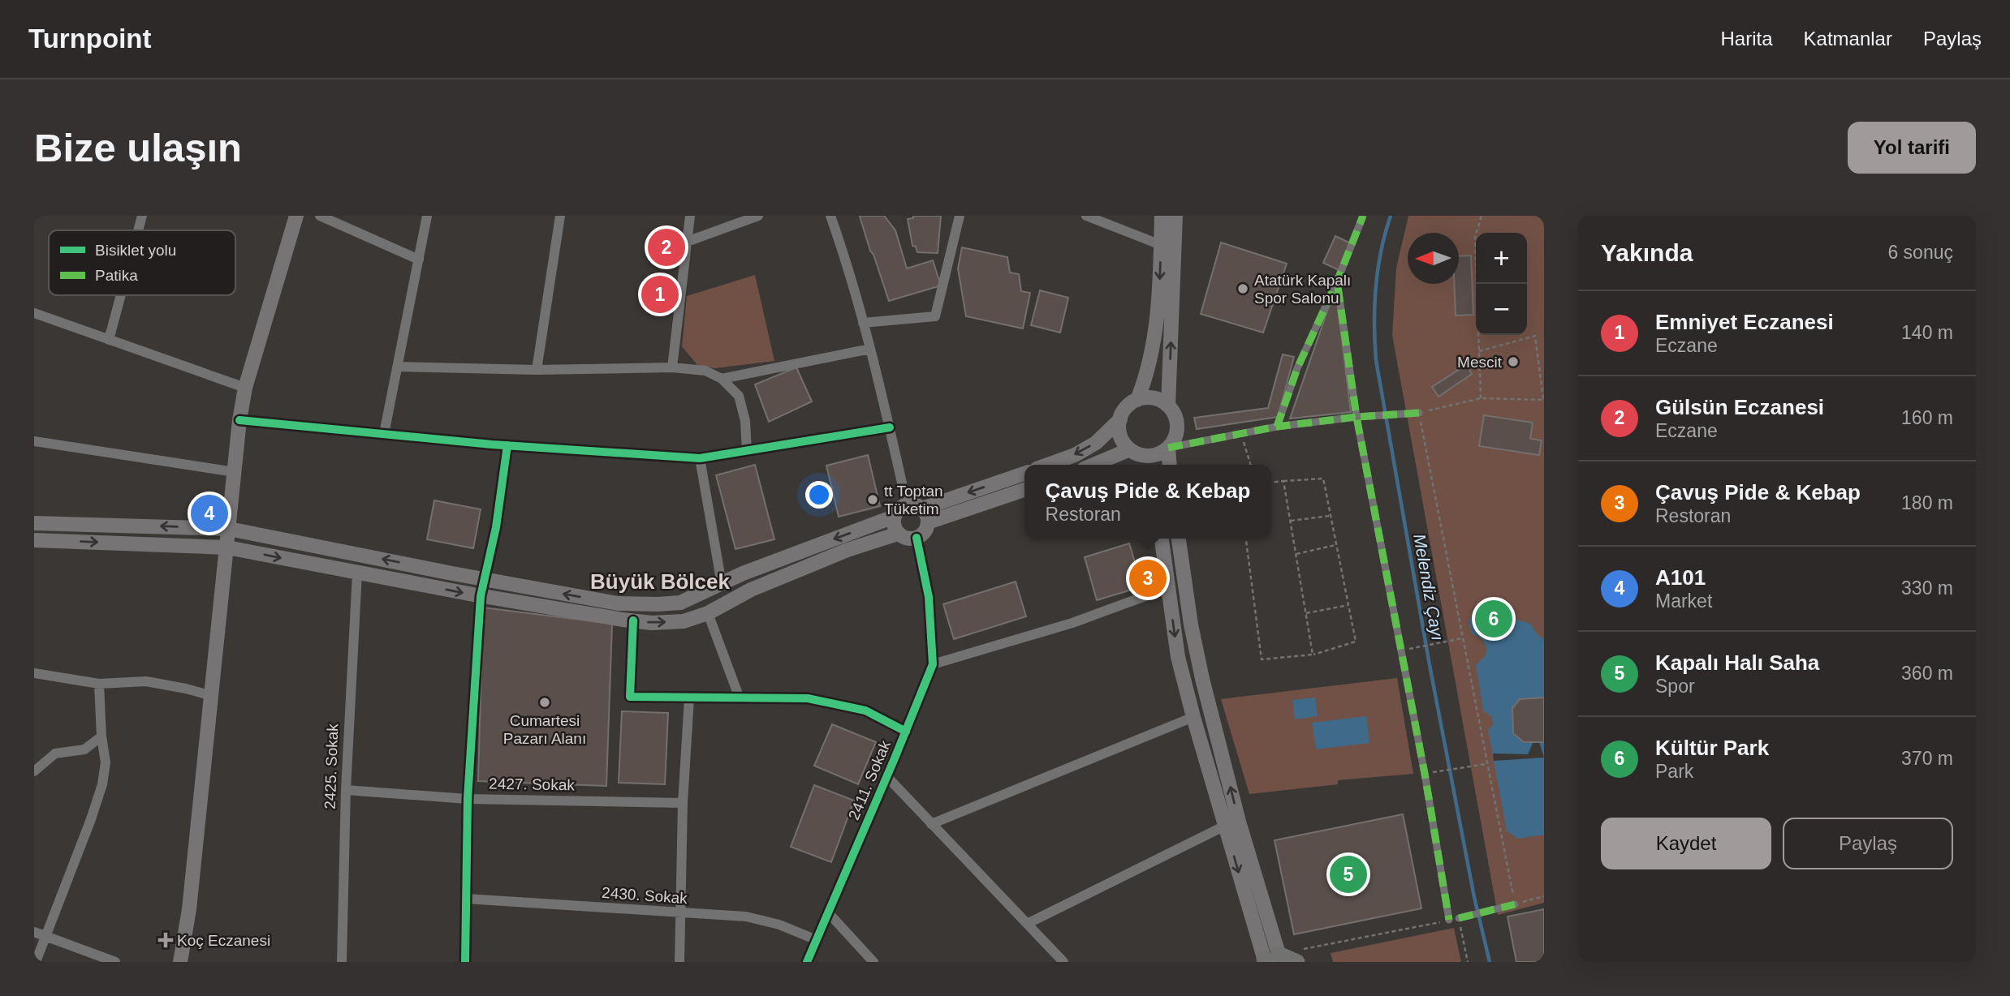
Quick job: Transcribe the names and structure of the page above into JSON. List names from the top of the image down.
{
  "streets": {
    "street": [
      "2425. Sokak",
      "2411. Sokak",
      "2427. Sokak",
      "2430. Sokak"
    ]
  },
  "crossings": [
    ["2425. Sokak", "2427. Sokak"],
    ["2411. Sokak", "2430. Sokak"]
  ],
  "districts": ["Büyük Bölcek"],
  "water": ["Melendiz Çayı"],
  "places": {
    "other": [
      "Atatürk Kapalı Spor Salonu",
      "Mescit",
      "tt Toptan Tüketim",
      "Cumartesi Pazarı Alanı"
    ],
    "health": ["Koç Eczanesi"]
  },
  "legend": ["Bisiklet yolu", "Patika"],
  "north": "left",
  "page": {
    "header": "Turnpoint",
    "nav": ["Harita", "Katmanlar", "Paylaş"],
    "buttons": [
      "Yol tarifi",
      ["Kaydet", "Paylaş"]
    ],
    "title": "Bize ulaşın",
    "heading": ["Yakında", "6 sonuç"],
    "pins": [
      "2",
      "1",
      "4",
      "3",
      "6",
      "5"
    ],
    "map_buttons": ["+", "−"],
    "list": [
      {
        "mark": "1",
        "name": "Emniyet Eczanesi",
        "note": "Eczane",
        "value": "140 m"
      },
      {
        "mark": "2",
        "name": "Gülsün Eczanesi",
        "note": "Eczane",
        "value": "160 m"
      },
      {
        "mark": "3",
        "name": "Çavuş Pide & Kebap",
        "note": "Restoran",
        "value": "180 m"
      },
      {
        "mark": "4",
        "name": "A101",
        "note": "Market",
        "value": "330 m"
      },
      {
        "mark": "5",
        "name": "Kapalı Halı Saha",
        "note": "Spor",
        "value": "360 m"
      },
      {
        "mark": "6",
        "name": "Kültür Park",
        "note": "Park",
        "value": "370 m"
      }
    ],
    "popup": ["Çavuş Pide & Kebap", "Restoran"]
  }
}
